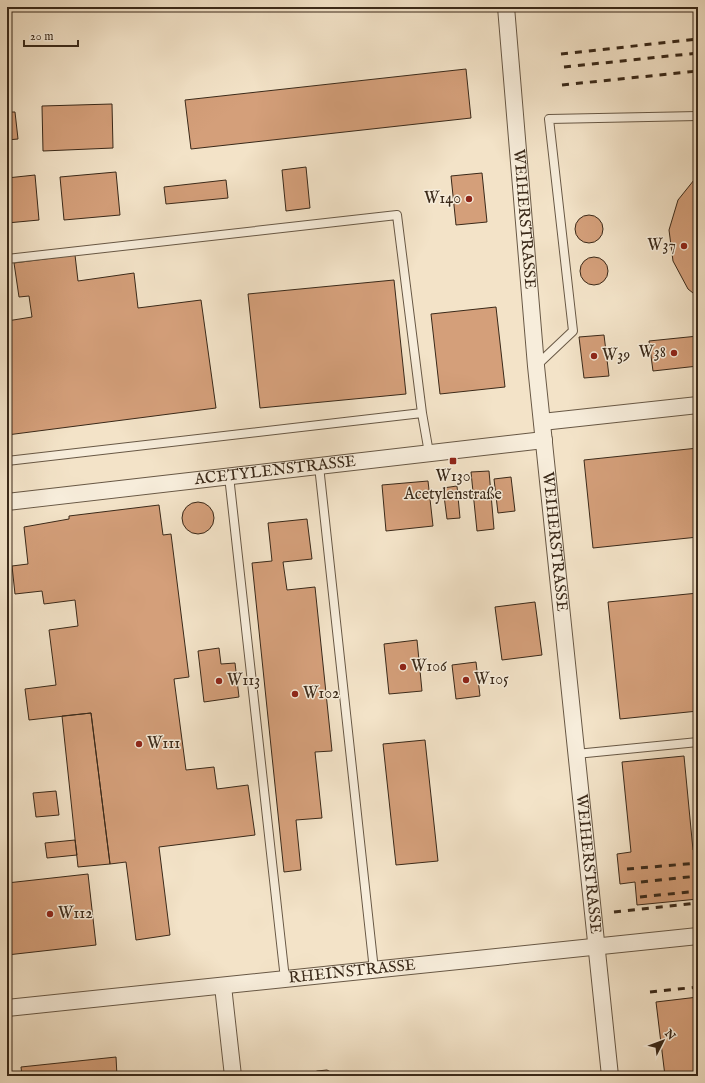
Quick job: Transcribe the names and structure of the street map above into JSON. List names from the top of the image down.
{
  "streets": {
    "street": ["WEIHERSTRASSE", "ACETYLENSTRASSE", "RHEINSTRASSE"]
  },
  "crossings": [
    ["WEIHERSTRASSE", "ACETYLENSTRASSE"],
    ["WEIHERSTRASSE", "RHEINSTRASSE"]
  ],
  "places": {
    "other": [
      "W140",
      "W37",
      "W38",
      "W39",
      "W106",
      "W105",
      "W113",
      "W102",
      "W111",
      "W112"
    ],
    "transit": ["W130 Acetylenstraße"]
  },
  "scale_bar": "20 m",
  "north": "top right"
}
